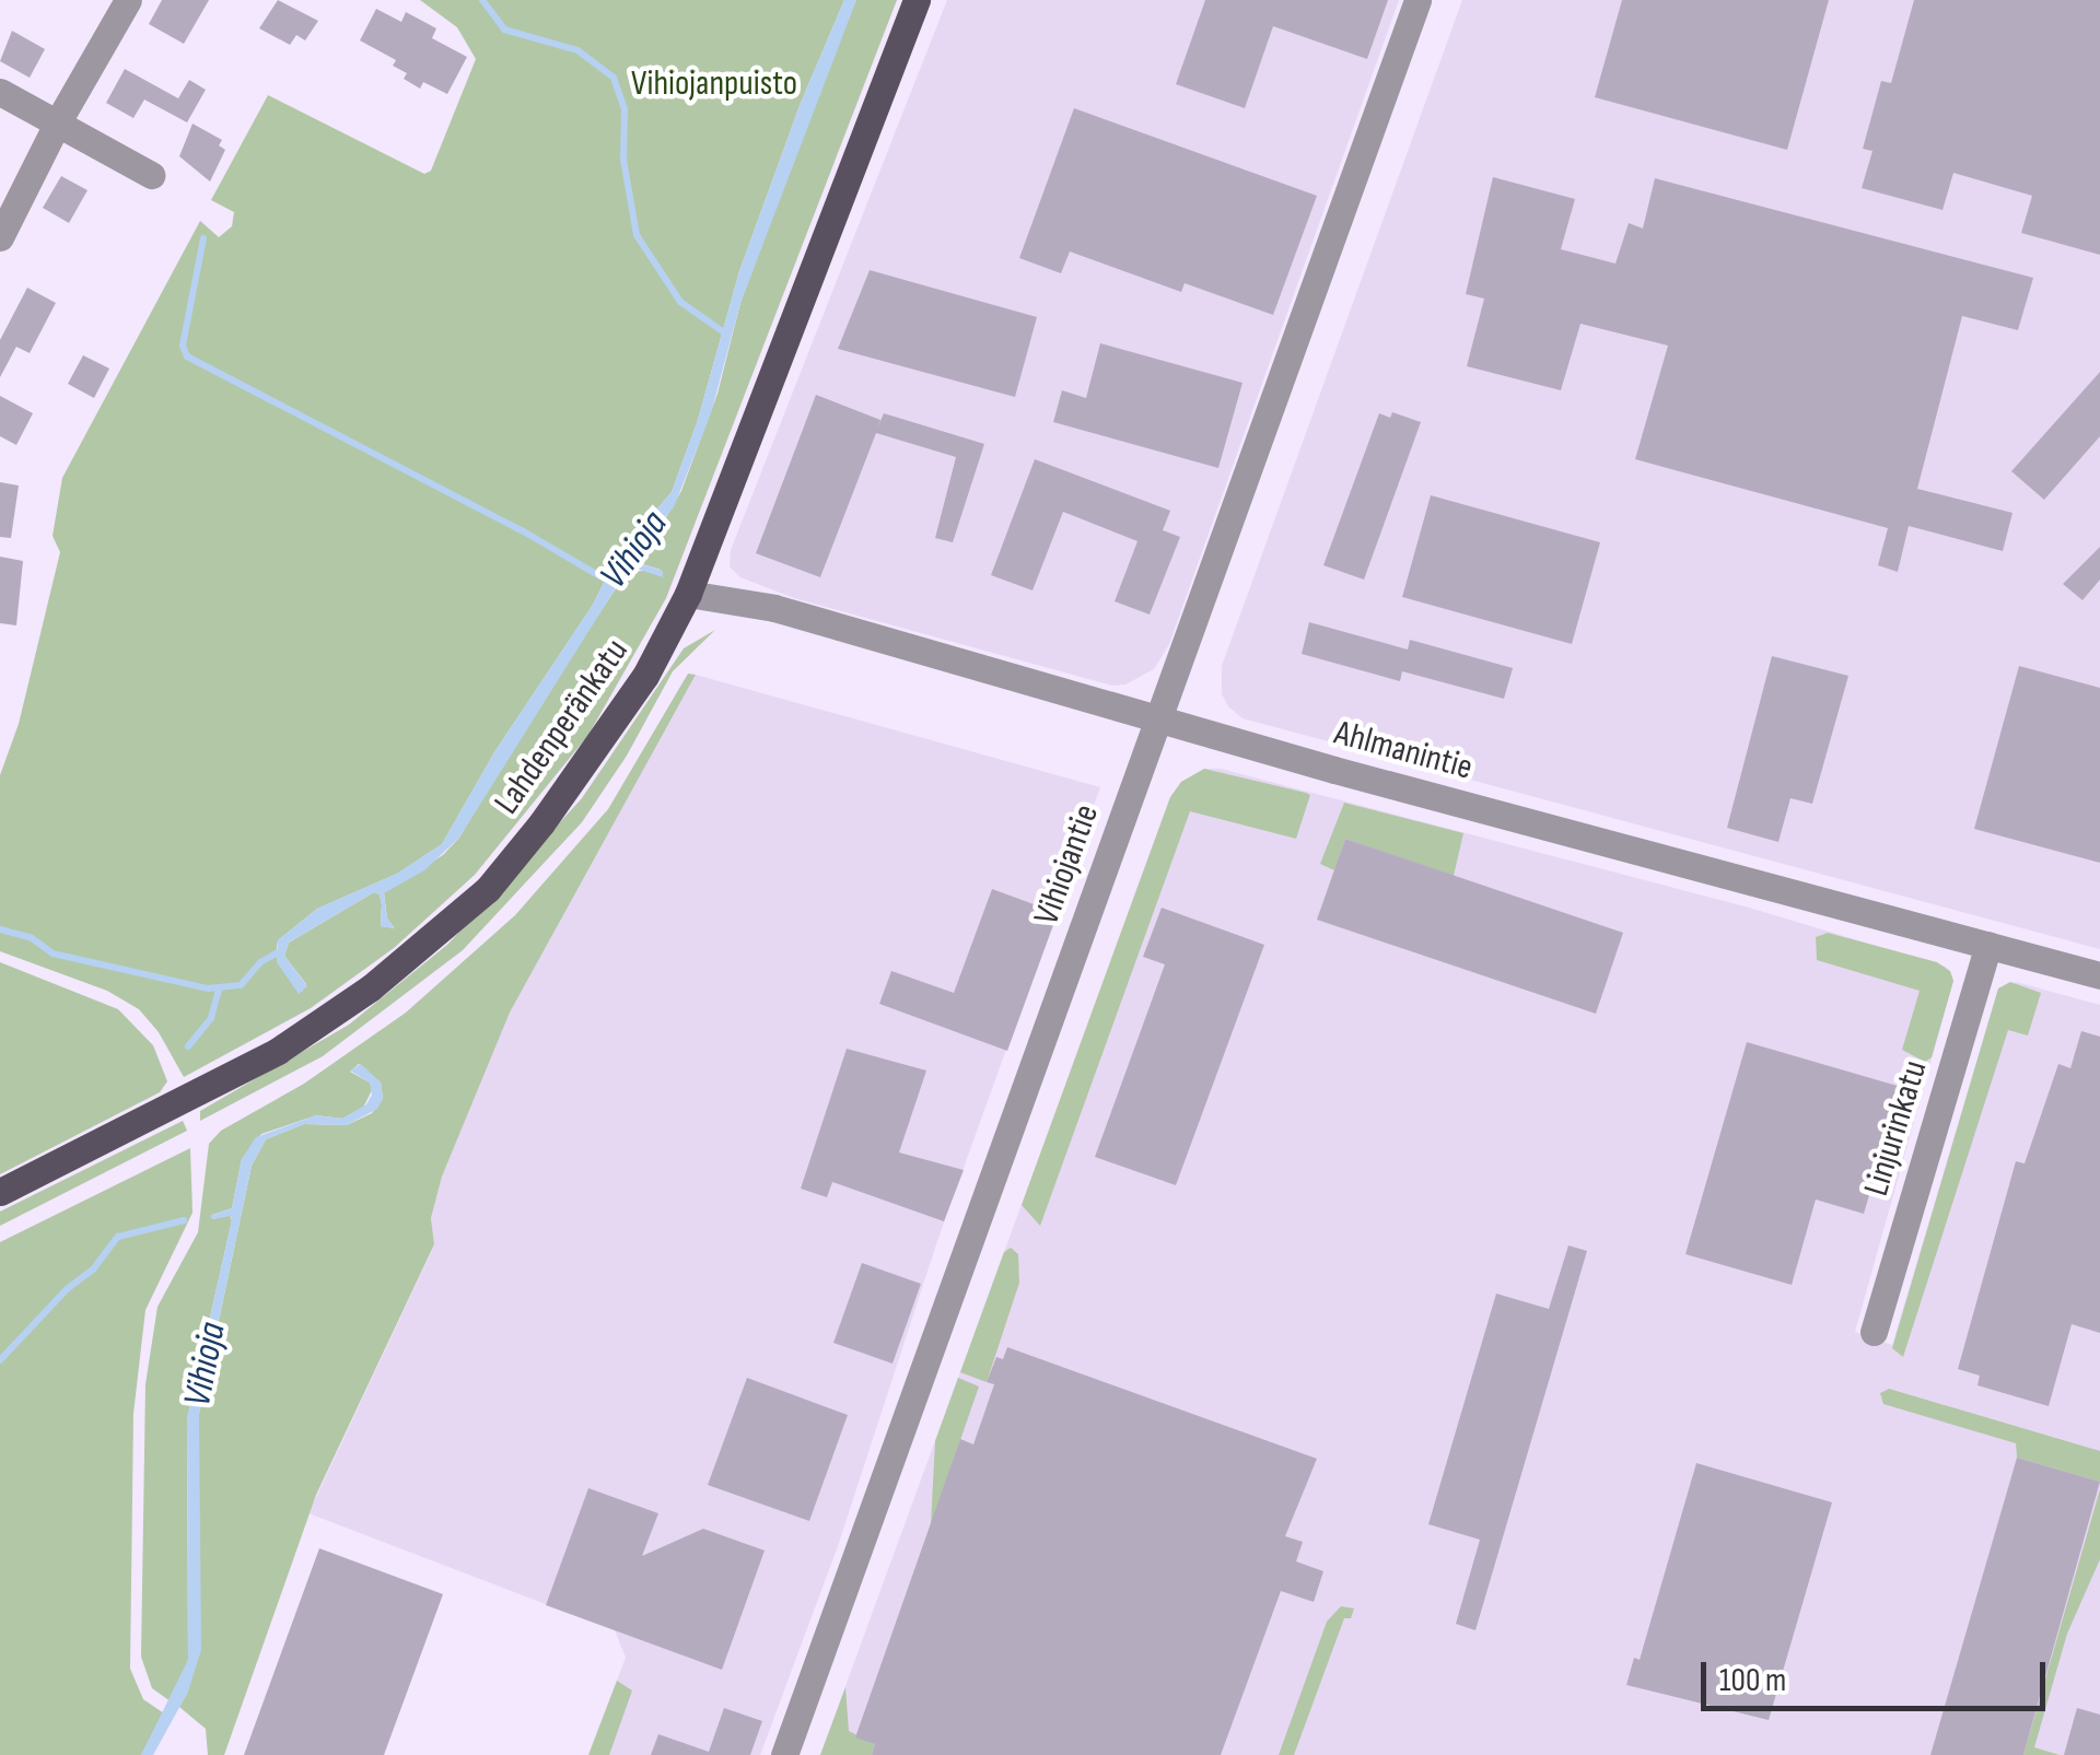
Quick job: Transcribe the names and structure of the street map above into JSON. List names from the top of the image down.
{
  "streets": {
    "main road": ["Lahdenperänkatu"],
    "street": ["Ahlmanintie", "Vihiojantie", "Linjurinkatu"]
  },
  "crossings": [
    ["Lahdenperänkatu", "Ahlmanintie"],
    ["Ahlmanintie", "Vihiojantie"],
    ["Ahlmanintie", "Linjurinkatu"]
  ],
  "water": ["Vihioja"],
  "parks": ["Vihiojanpuisto"],
  "scale_bar": "100 m"
}
